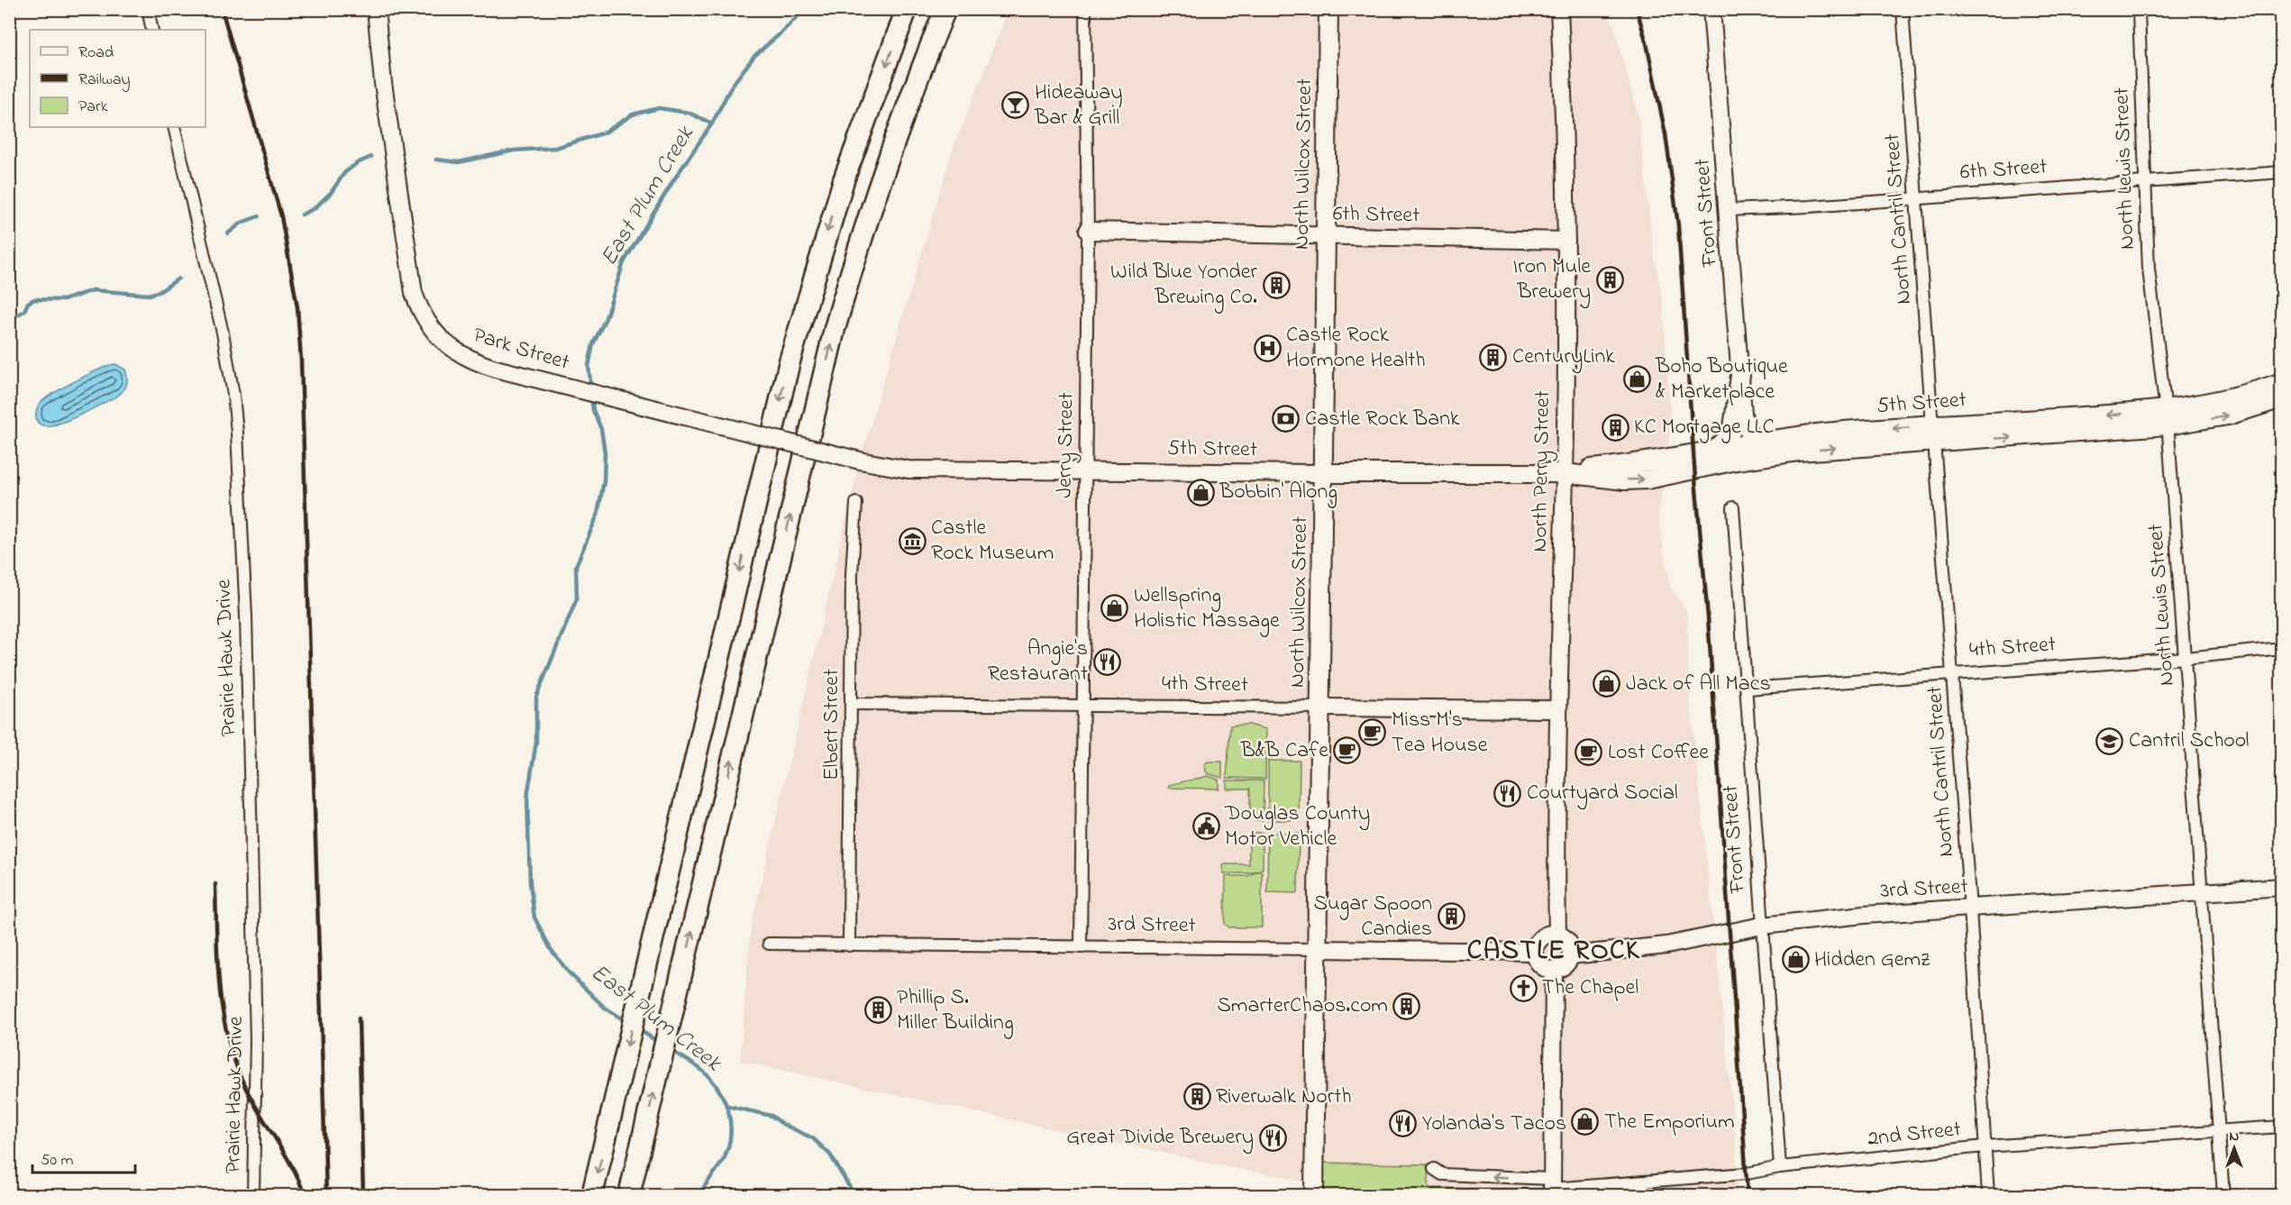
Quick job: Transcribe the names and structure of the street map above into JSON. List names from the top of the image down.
{
  "streets": {
    "main road": ["North Wilcox Street", "5th Street"],
    "street": [
      "North Lewis Street",
      "6th Street",
      "Front Street",
      "North Cantril Street",
      "Park Street",
      "Jerry Street",
      "North Perry Street",
      "4th Street",
      "Prairie Hawk Drive",
      "Elbert Street",
      "3rd Street",
      "2nd Street"
    ]
  },
  "crossings": [
    ["North Wilcox Street", "6th Street"],
    ["North Wilcox Street", "5th Street"],
    ["North Wilcox Street", "4th Street"],
    ["North Wilcox Street", "3rd Street"],
    ["North Lewis Street", "6th Street"],
    ["North Lewis Street", "5th Street"],
    ["North Lewis Street", "4th Street"],
    ["North Lewis Street", "3rd Street"],
    ["North Lewis Street", "2nd Street"],
    ["6th Street", "Front Street"],
    ["6th Street", "North Cantril Street"],
    ["6th Street", "Jerry Street"],
    ["6th Street", "North Perry Street"],
    ["Front Street", "5th Street"],
    ["Front Street", "4th Street"],
    ["Front Street", "3rd Street"],
    ["Front Street", "2nd Street"],
    ["North Cantril Street", "5th Street"],
    ["North Cantril Street", "4th Street"],
    ["North Cantril Street", "3rd Street"],
    ["North Cantril Street", "2nd Street"],
    ["Park Street", "5th Street"],
    ["5th Street", "Jerry Street"],
    ["5th Street", "North Perry Street"],
    ["Jerry Street", "4th Street"],
    ["Jerry Street", "3rd Street"],
    ["North Perry Street", "4th Street"],
    ["North Perry Street", "3rd Street"],
    ["4th Street", "Elbert Street"],
    ["Elbert Street", "3rd Street"]
  ],
  "districts": ["CASTLE ROCK"],
  "water": ["East Plum Creek"],
  "places": {
    "bar": ["Hideaway Bar & Grill"],
    "building": [
      "Iron Mule Brewery",
      "Wild Blue Yonder Brewing Co.",
      "CenturyLink",
      "KC Mortgage LLC",
      "Sugar Spoon Candies",
      "SmarterChaos.com",
      "Phillip S. Miller Building",
      "Riverwalk North"
    ],
    "hospital": ["Castle Rock Hormone Health"],
    "shop": [
      "Boho Boutique & Marketplace",
      "Bobbin' Along",
      "Wellspring Holistic Massage",
      "Jack of All Macs",
      "Hidden Gemz",
      "The Emporium"
    ],
    "bank": ["Castle Rock Bank"],
    "museum": ["Castle Rock Museum"],
    "restaurant": [
      "Angie's Restaurant",
      "Courtyard Social",
      "Yolanda's Tacos",
      "Great Divide Brewery"
    ],
    "cafe": ["Miss M's Tea House", "B&B Cafe", "Lost Coffee"],
    "school or university": ["Cantril School"],
    "public building": ["Douglas County Motor Vehicle"],
    "church": ["The Chapel"]
  },
  "legend": ["Road", "Railway", "Park"],
  "scale_bar": "50 m",
  "north": "top"
}
